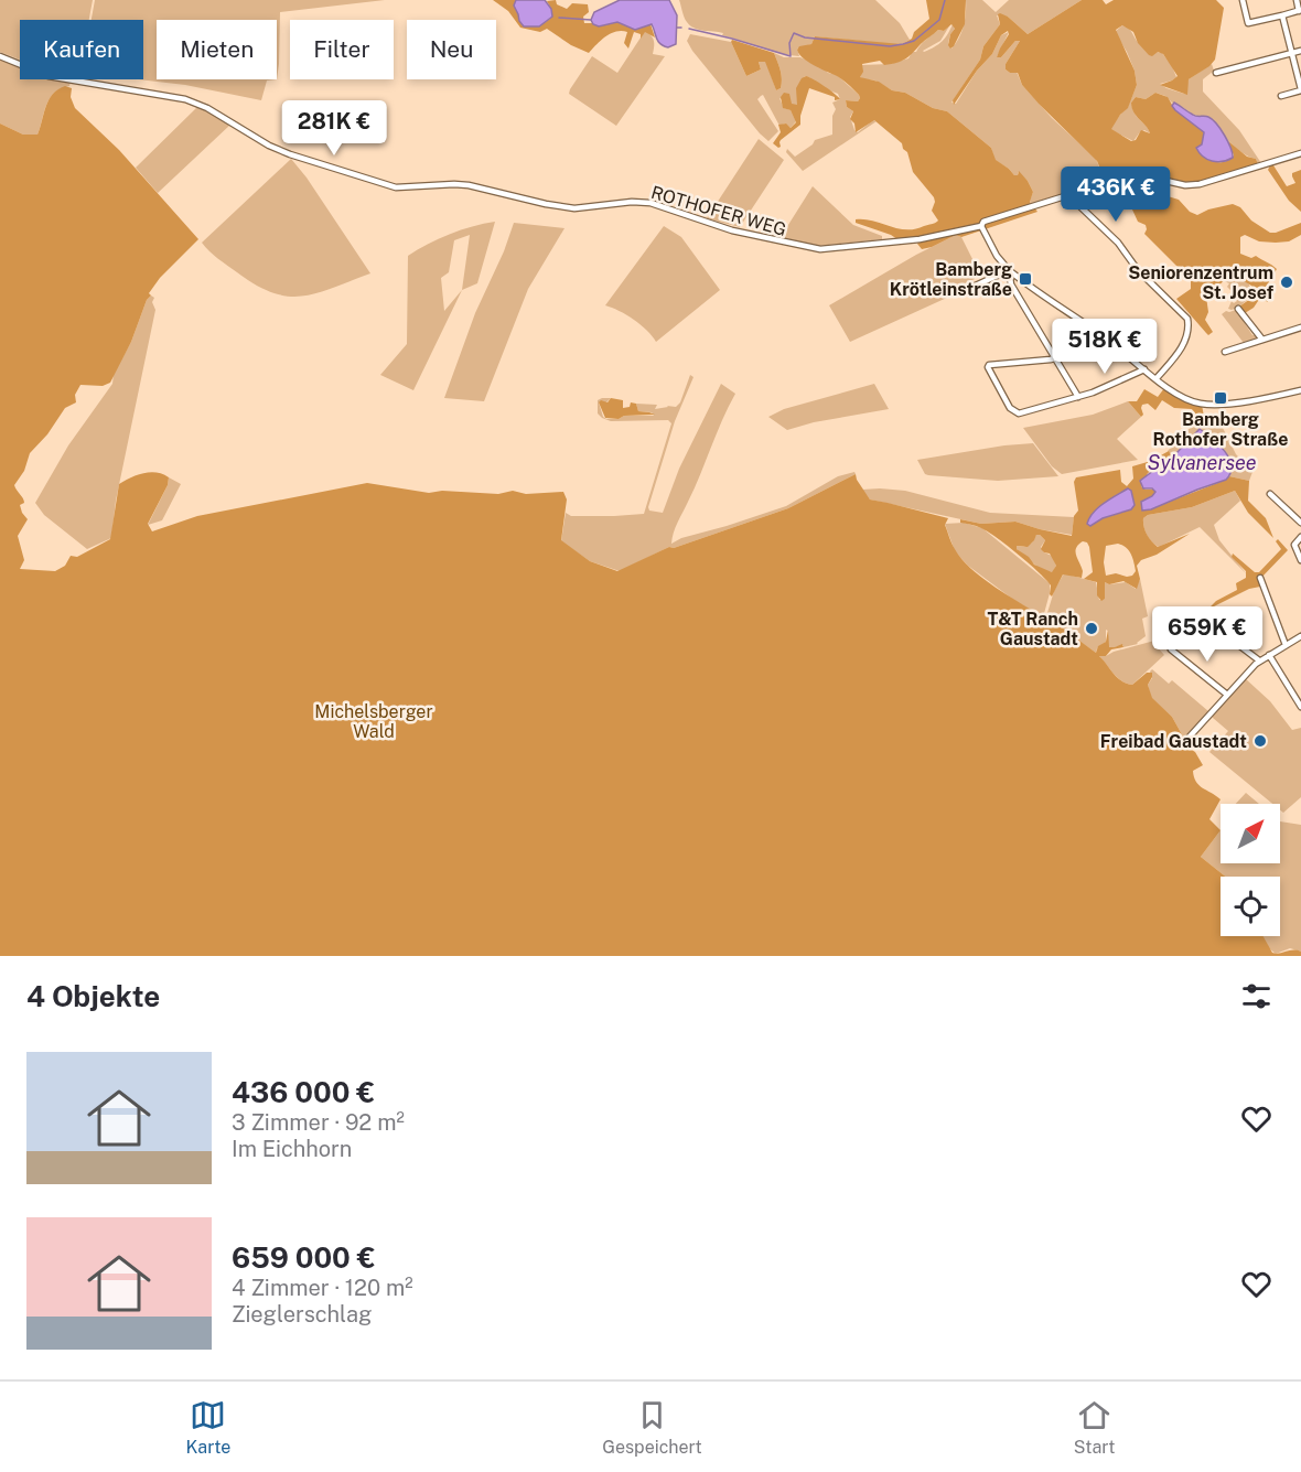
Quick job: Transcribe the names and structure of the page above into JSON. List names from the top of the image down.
{
  "streets": {
    "street": ["ROTHOFER WEG"]
  },
  "water": ["Sylvanersee"],
  "parks": ["Michelsberger Wald"],
  "places": {
    "transit": ["Bamberg Krötleinstraße", "Bamberg Rothofer Straße"],
    "other": ["Seniorenzentrum St. Josef", "T&T Ranch Gaustadt", "Freibad Gaustadt"]
  },
  "north": "top right",
  "page": {
    "chip": [
      "Kaufen",
      "Mieten",
      "Filter",
      "Neu"
    ],
    "price": [
      "281K €",
      "436K €",
      "518K €",
      "659K €"
    ],
    "heading": "4 Objekte",
    "list": [
      {
        "name": "436 000 €",
        "note": "3 Zimmer · 92 m² · Im Eichhorn"
      },
      {
        "name": "659 000 €",
        "note": "4 Zimmer · 120 m² · Zieglerschlag"
      }
    ],
    "tabs": ["Karte", "Gespeichert", "Start"]
  }
}
